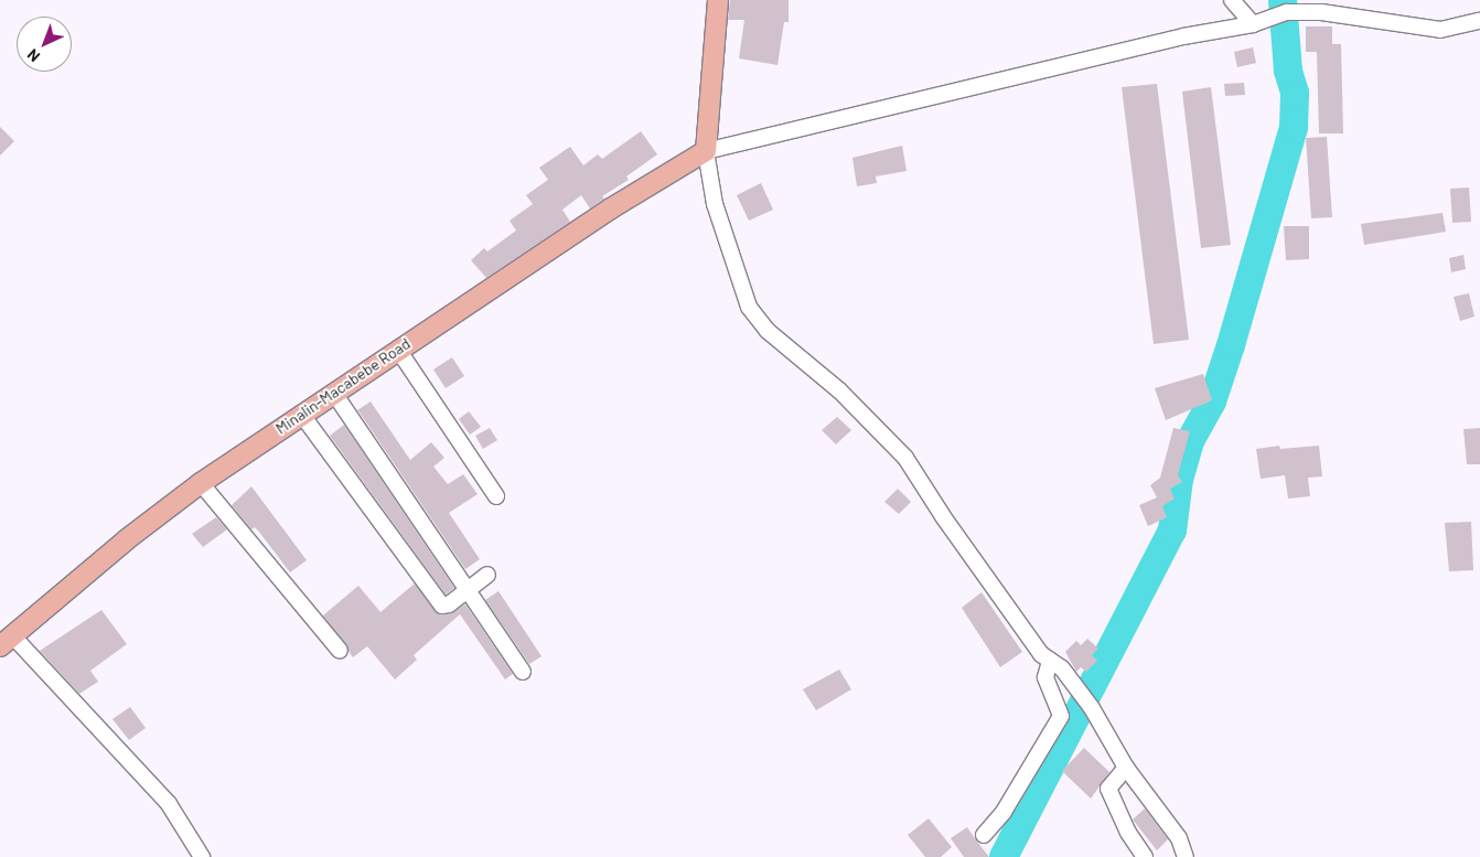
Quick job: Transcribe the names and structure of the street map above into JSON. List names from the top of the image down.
{
  "streets": {
    "main road": ["Minalin-Macabebe Road"]
  },
  "north": "bottom left"
}
